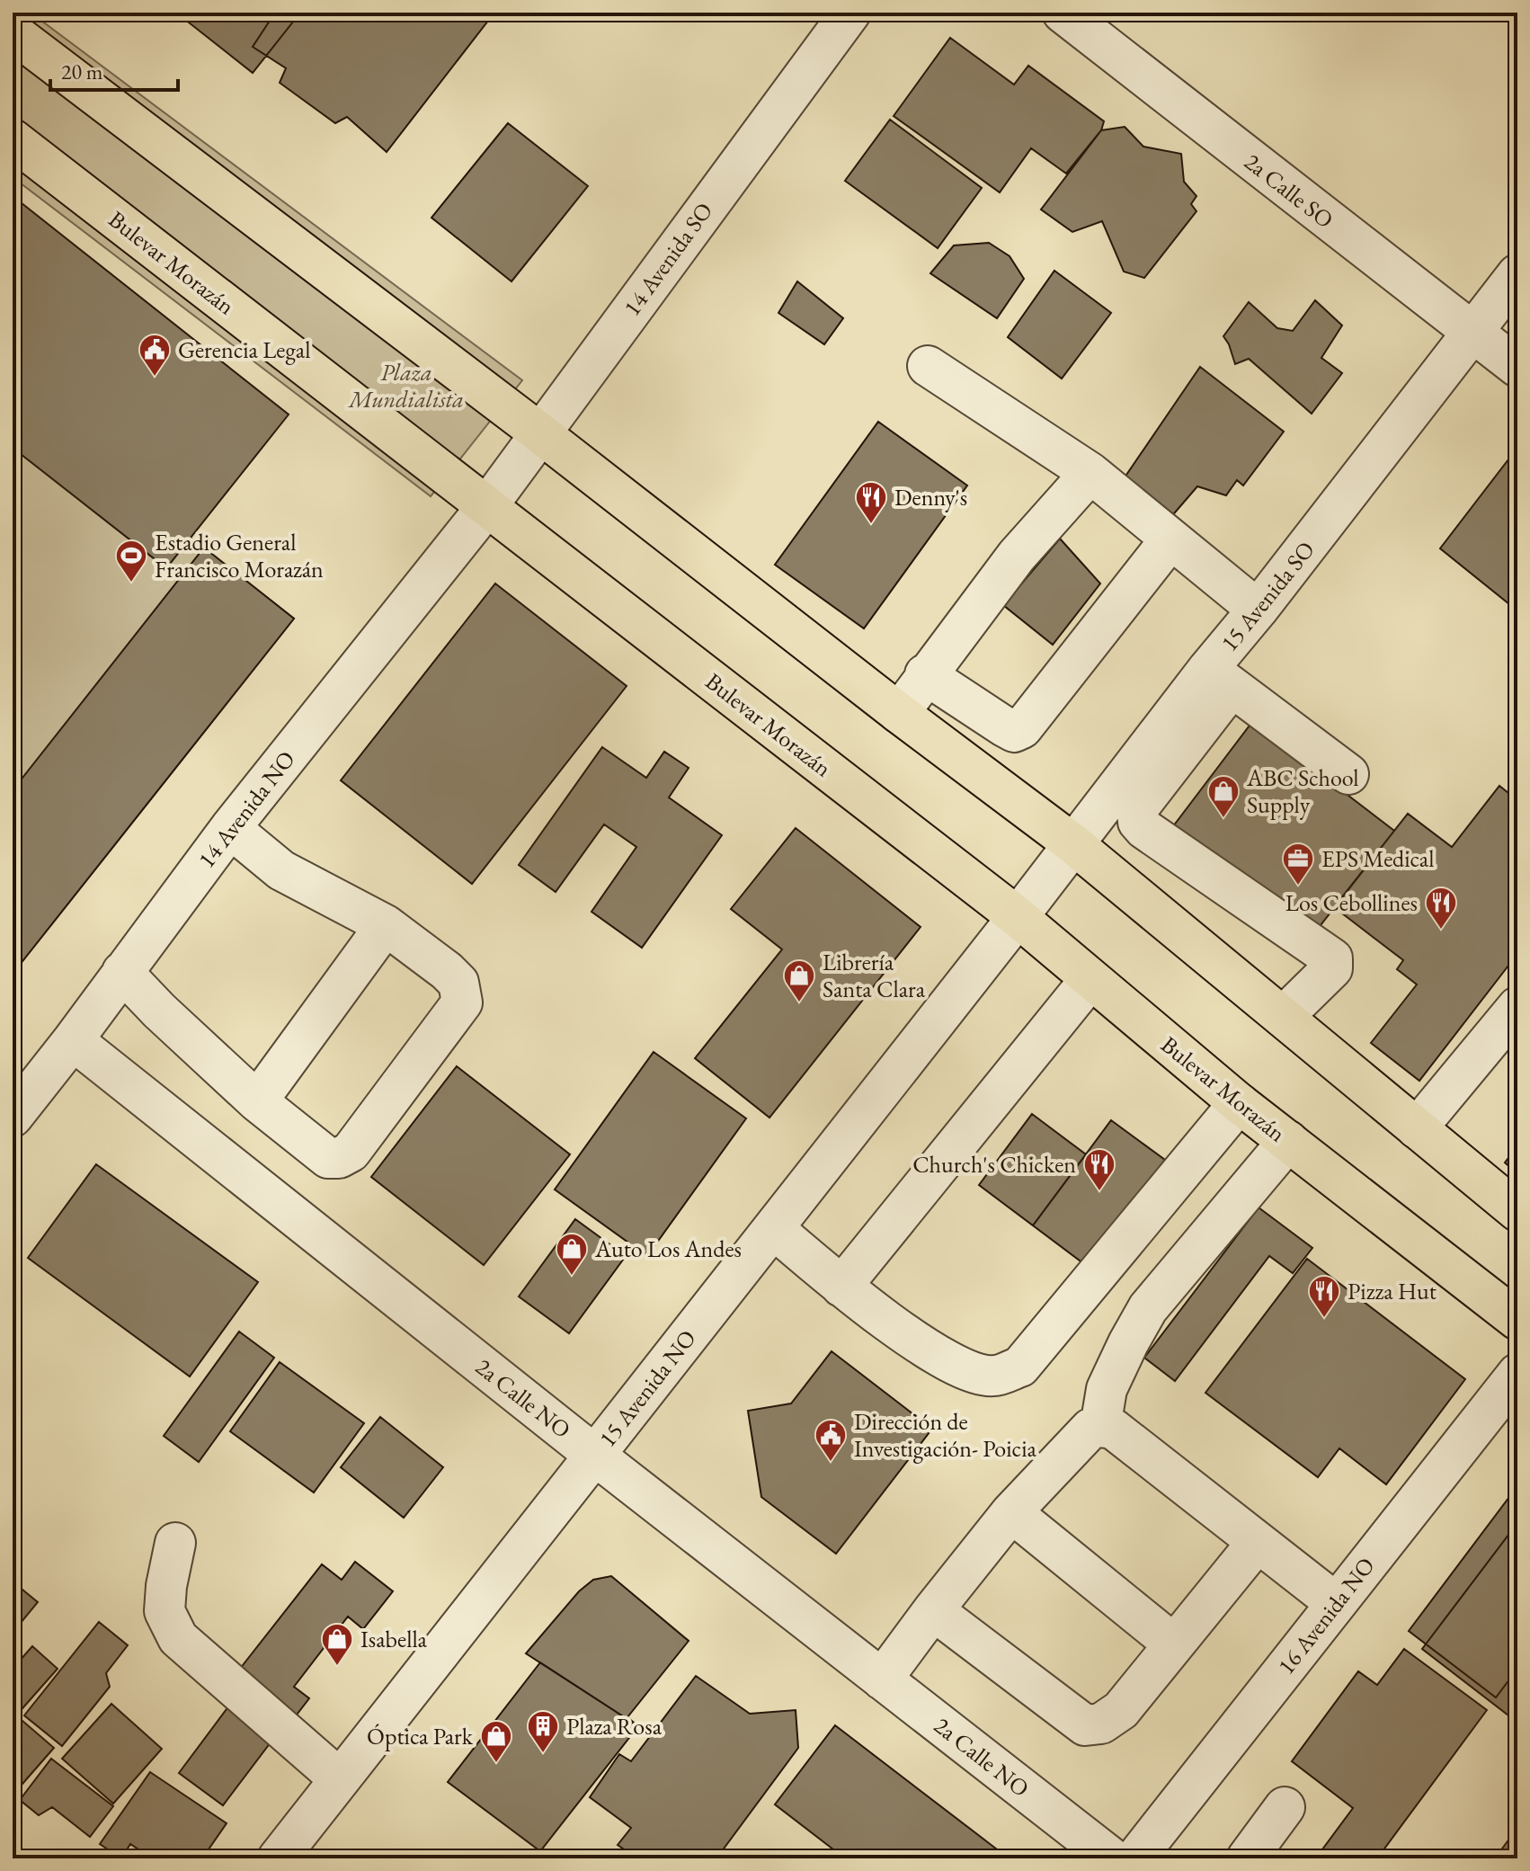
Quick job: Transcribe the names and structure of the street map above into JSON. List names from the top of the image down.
{
  "streets": {
    "main road": ["Bulevar Morazán"],
    "street": [
      "2a Calle SO",
      "14 Avenida SO",
      "15 Avenida SO",
      "14 Avenida NO",
      "15 Avenida NO",
      "2a Calle NO",
      "16 Avenida NO"
    ]
  },
  "crossings": [
    ["2a Calle SO", "15 Avenida SO"],
    ["14 Avenida SO", "Bulevar Morazán"],
    ["14 Avenida SO", "14 Avenida NO"],
    ["Bulevar Morazán", "15 Avenida SO"],
    ["Bulevar Morazán", "14 Avenida NO"],
    ["Bulevar Morazán", "15 Avenida NO"],
    ["15 Avenida SO", "15 Avenida NO"],
    ["14 Avenida NO", "2a Calle NO"],
    ["15 Avenida NO", "2a Calle NO"]
  ],
  "parks": ["Plaza Mundialista"],
  "places": {
    "public building": ["Gerencia Legal", "Dirección de Investigación- Poicia"],
    "restaurant": [
      "Denny's",
      "Los Cebollines",
      "Church's Chicken",
      "Pizza Hut"
    ],
    "sports": ["Estadio General Francisco Morazán"],
    "shop": [
      "ABC School Supply",
      "Librería Santa Clara",
      "Auto Los Andes",
      "Isabella",
      "Óptica Park"
    ],
    "office": ["EPS Medical"],
    "building": ["Plaza Rosa"]
  },
  "scale_bar": "20 m"
}
